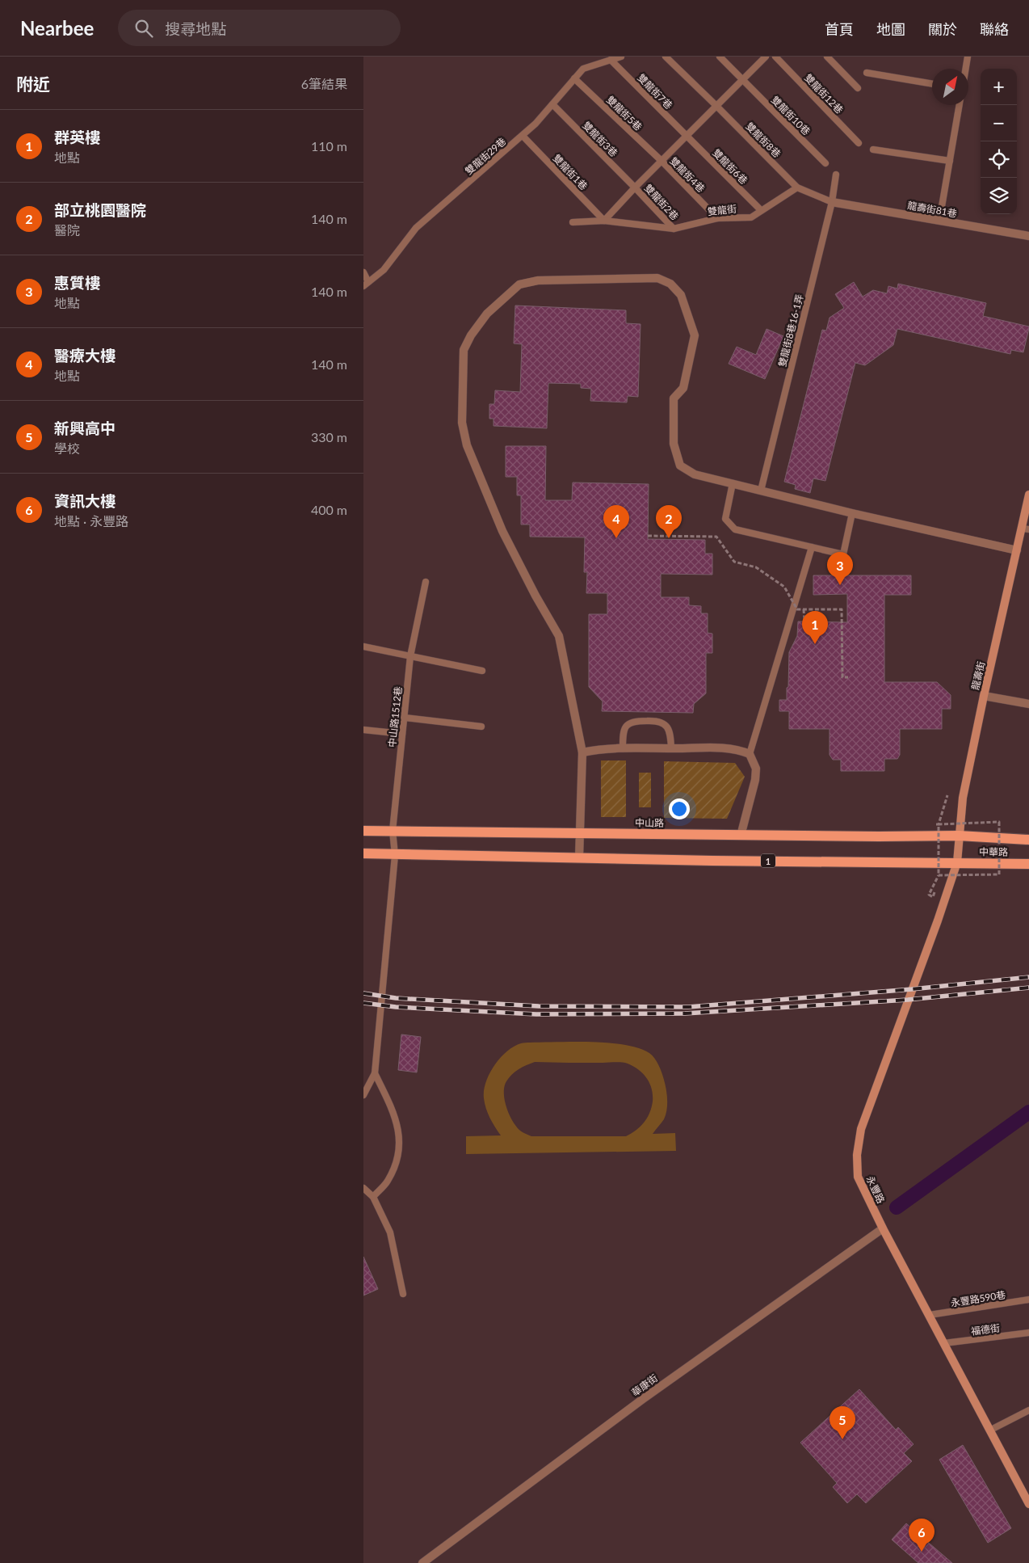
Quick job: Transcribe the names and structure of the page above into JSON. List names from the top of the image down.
{
  "streets": {
    "main road": ["中山路", "中華路", "1"],
    "street": [
      "龍壽街81巷",
      "龍壽街",
      "永豐路",
      "華康街"
    ],
    "lane": [
      "雙龍街7巷",
      "雙龍街12巷",
      "雙龍街5巷",
      "雙龍街10巷",
      "雙龍街3巷",
      "雙龍街8巷",
      "雙龍街29巷",
      "雙龍街6巷",
      "雙龍街1巷",
      "雙龍街4巷",
      "雙龍街2巷",
      "雙龍街",
      "雙龍街8巷16-1弄",
      "中山路1512巷",
      "永豐路590巷",
      "福德街"
    ]
  },
  "crossings": [
    ["雙龍街7巷", "雙龍街29巷"],
    ["雙龍街7巷", "雙龍街6巷"],
    ["雙龍街5巷", "雙龍街29巷"],
    ["雙龍街5巷", "雙龍街4巷"],
    ["雙龍街3巷", "雙龍街29巷"],
    ["雙龍街3巷", "雙龍街2巷"],
    ["雙龍街8巷", "雙龍街"],
    ["雙龍街29巷", "雙龍街1巷"],
    ["雙龍街6巷", "雙龍街"],
    ["雙龍街1巷", "雙龍街"],
    ["雙龍街4巷", "雙龍街"],
    ["雙龍街2巷", "雙龍街"],
    ["龍壽街81巷", "雙龍街8巷16-1弄"],
    ["龍壽街", "中山路"],
    ["龍壽街", "中華路"],
    ["龍壽街", "1"],
    ["龍壽街", "永豐路"],
    ["中山路1512巷", "中山路"],
    ["中山路1512巷", "1"],
    ["中山路", "中華路"],
    ["中華路", "1"],
    ["中華路", "永豐路"],
    ["1", "永豐路"],
    ["永豐路", "永豐路590巷"],
    ["永豐路", "福德街"],
    ["永豐路", "華康街"]
  ],
  "north": "top right",
  "page": {
    "header": "Nearbee",
    "search": "搜尋地點",
    "nav": [
      "首頁",
      "地圖",
      "關於",
      "聯絡"
    ],
    "heading": ["附近", "6筆結果"],
    "map_buttons": ["+", "−"],
    "list": [
      {
        "mark": "1",
        "name": "群英樓",
        "note": "地點",
        "value": "110 m"
      },
      {
        "mark": "2",
        "name": "部立桃園醫院",
        "note": "醫院",
        "value": "140 m"
      },
      {
        "mark": "3",
        "name": "惠質樓",
        "note": "地點",
        "value": "140 m"
      },
      {
        "mark": "4",
        "name": "醫療大樓",
        "note": "地點",
        "value": "140 m"
      },
      {
        "mark": "5",
        "name": "新興高中",
        "note": "學校",
        "value": "330 m"
      },
      {
        "mark": "6",
        "name": "資訊大樓",
        "note": "地點 · 永豐路",
        "value": "400 m"
      }
    ],
    "pins": [
      "2",
      "4",
      "3",
      "1",
      "5",
      "6"
    ]
  }
}
